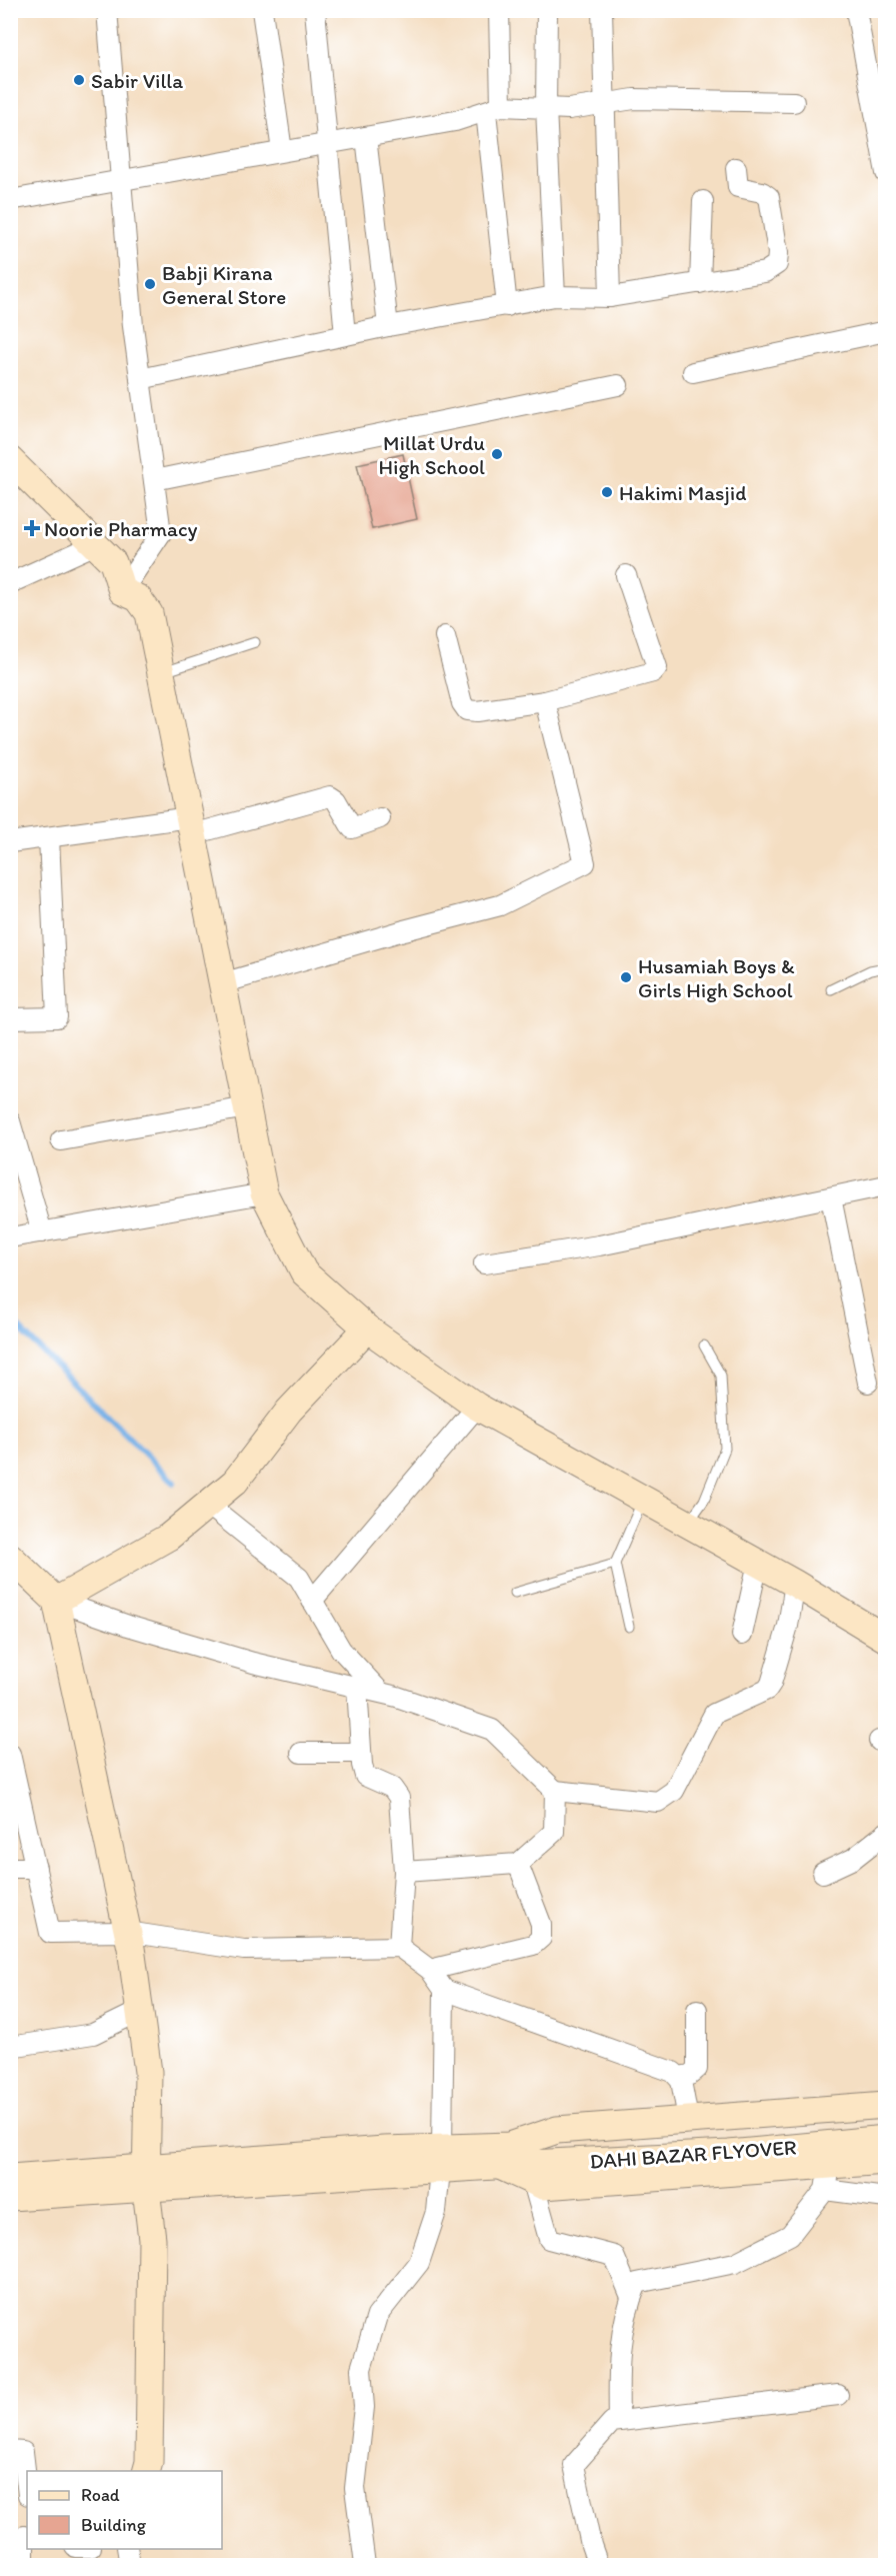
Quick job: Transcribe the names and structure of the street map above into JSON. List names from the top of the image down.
{
  "streets": {
    "street": ["DAHI BAZAR FLYOVER"]
  },
  "places": {
    "other": [
      "Sabir Villa",
      "Babji Kirana General Store",
      "Millat Urdu High School",
      "Hakimi Masjid",
      "Husamiah Boys & Girls High School"
    ],
    "health": ["Noorie Pharmacy"]
  },
  "legend": ["Road", "Building"]
}
